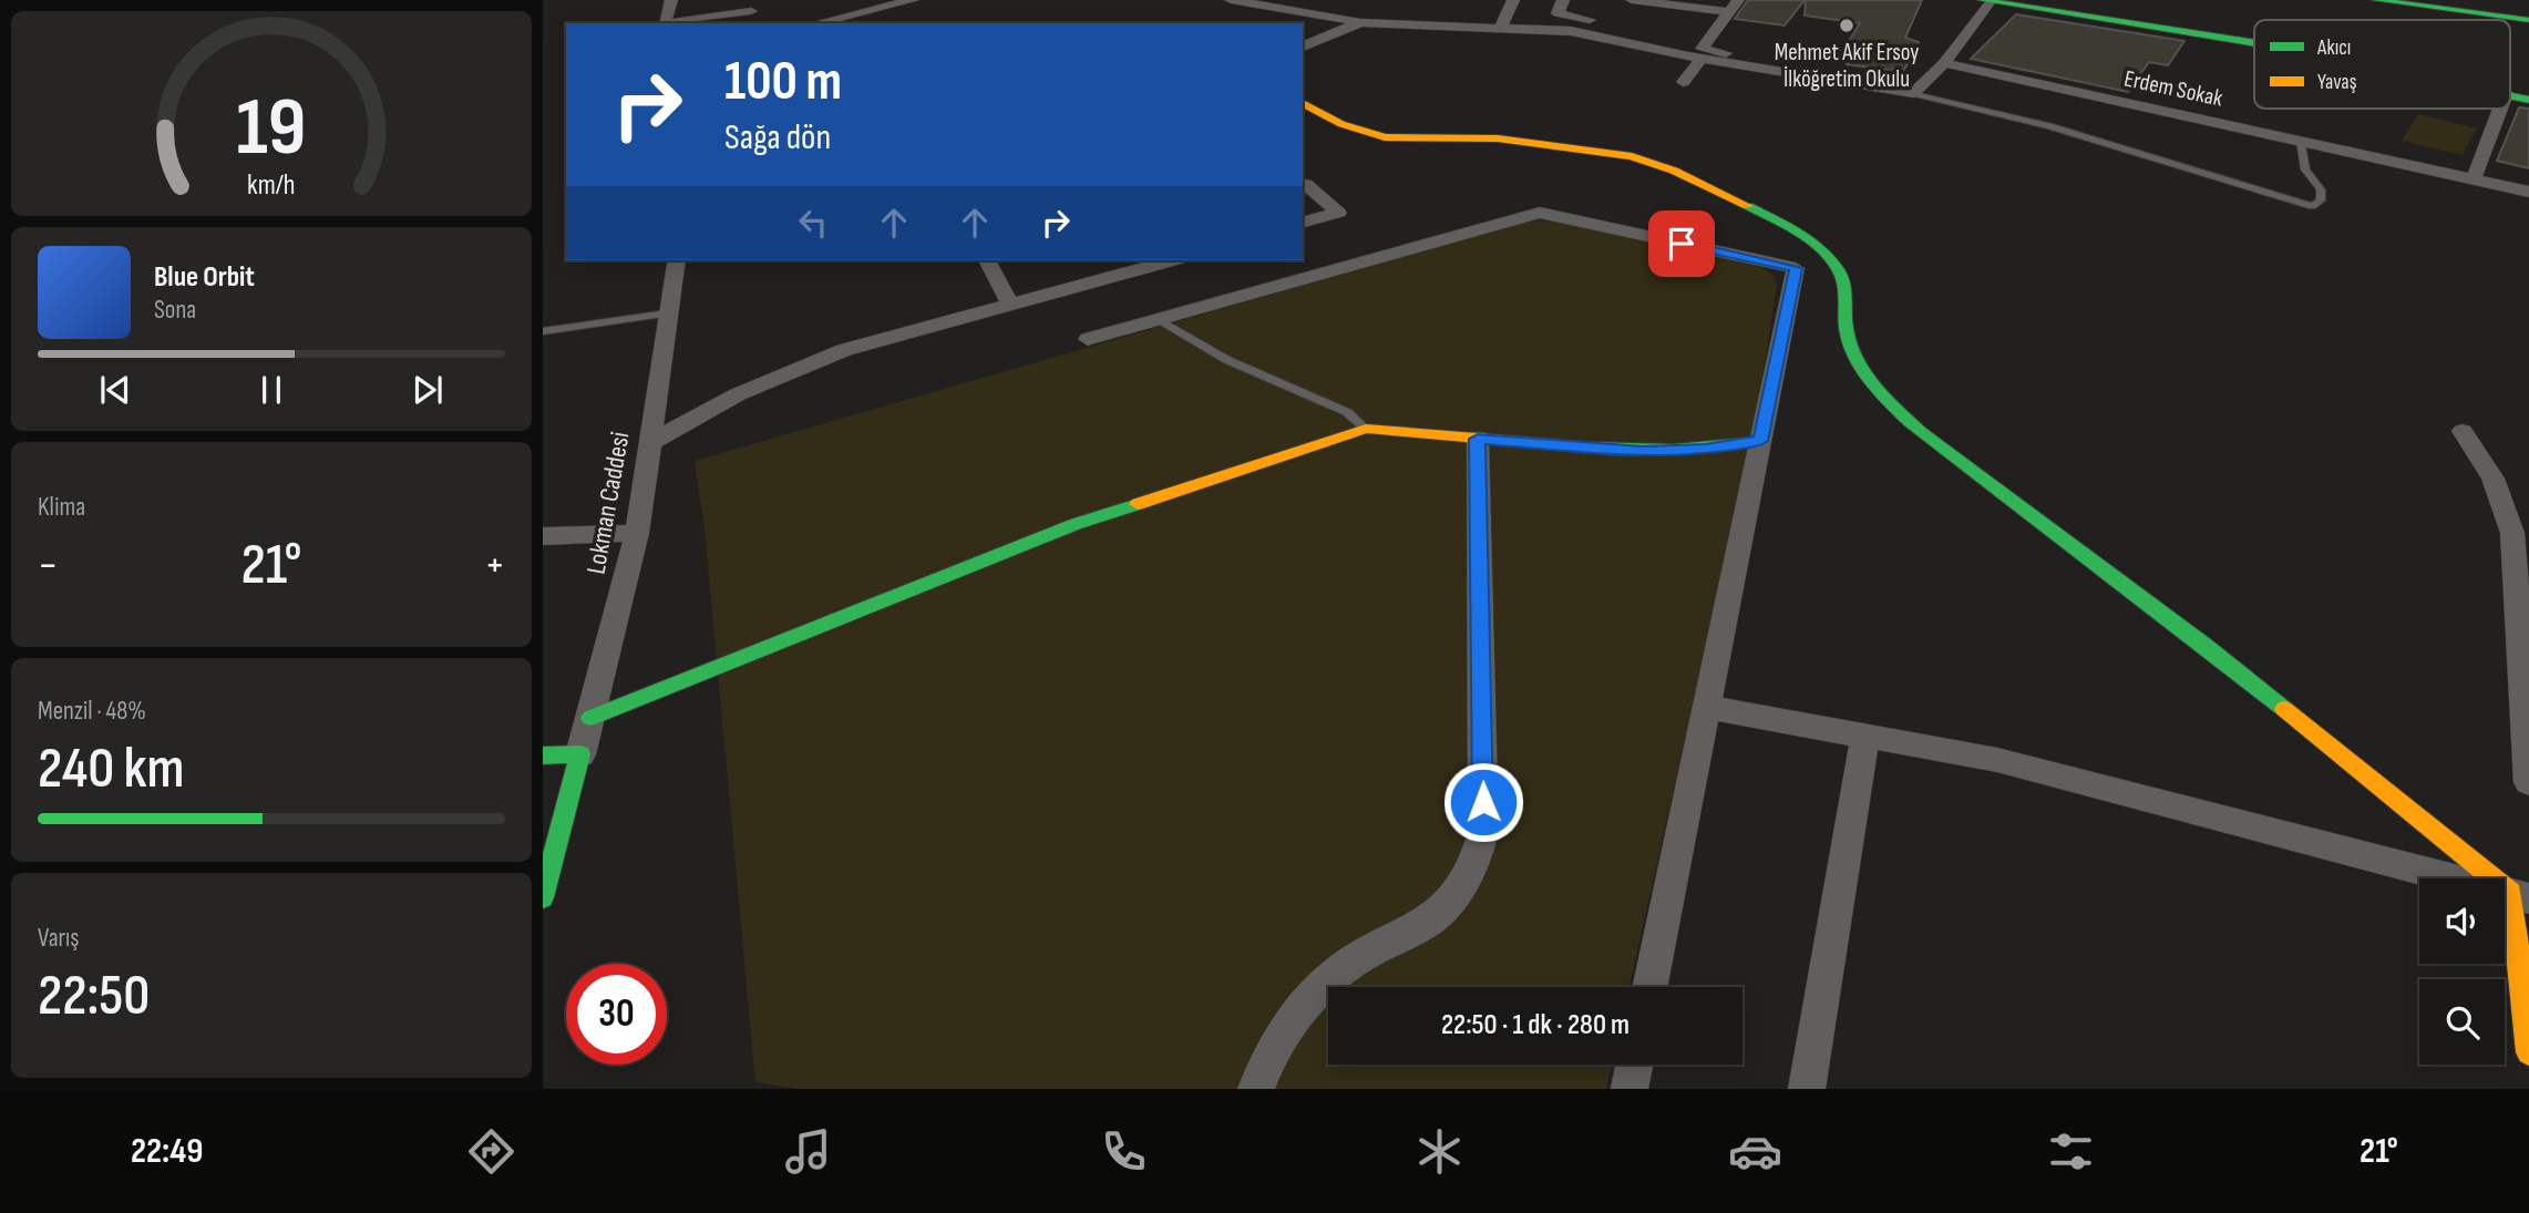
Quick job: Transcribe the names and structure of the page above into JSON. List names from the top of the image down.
{
  "streets": {
    "street": ["Erdem Sokak", "Lokman Caddesi"]
  },
  "places": ["Mehmet Akif Ersoy İlköğretim Okulu"],
  "legend": ["Akıcı", "Yavaş"],
  "page": {
    "turn": ["100 m", "Sağa dön"],
    "song": ["Blue Orbit", "Sona"],
    "tile": [
      "Klima",
      ["Menzil · 48%", "240 km"],
      ["Varış", "22:50"]
    ],
    "heat": ["−", "21°", "+"],
    "limit": "30",
    "trip": "22:50 · 1 dk · 280 m",
    "tabs": ["22:49", "21°"],
    "gauge": ["19", "km/h"]
  }
}
